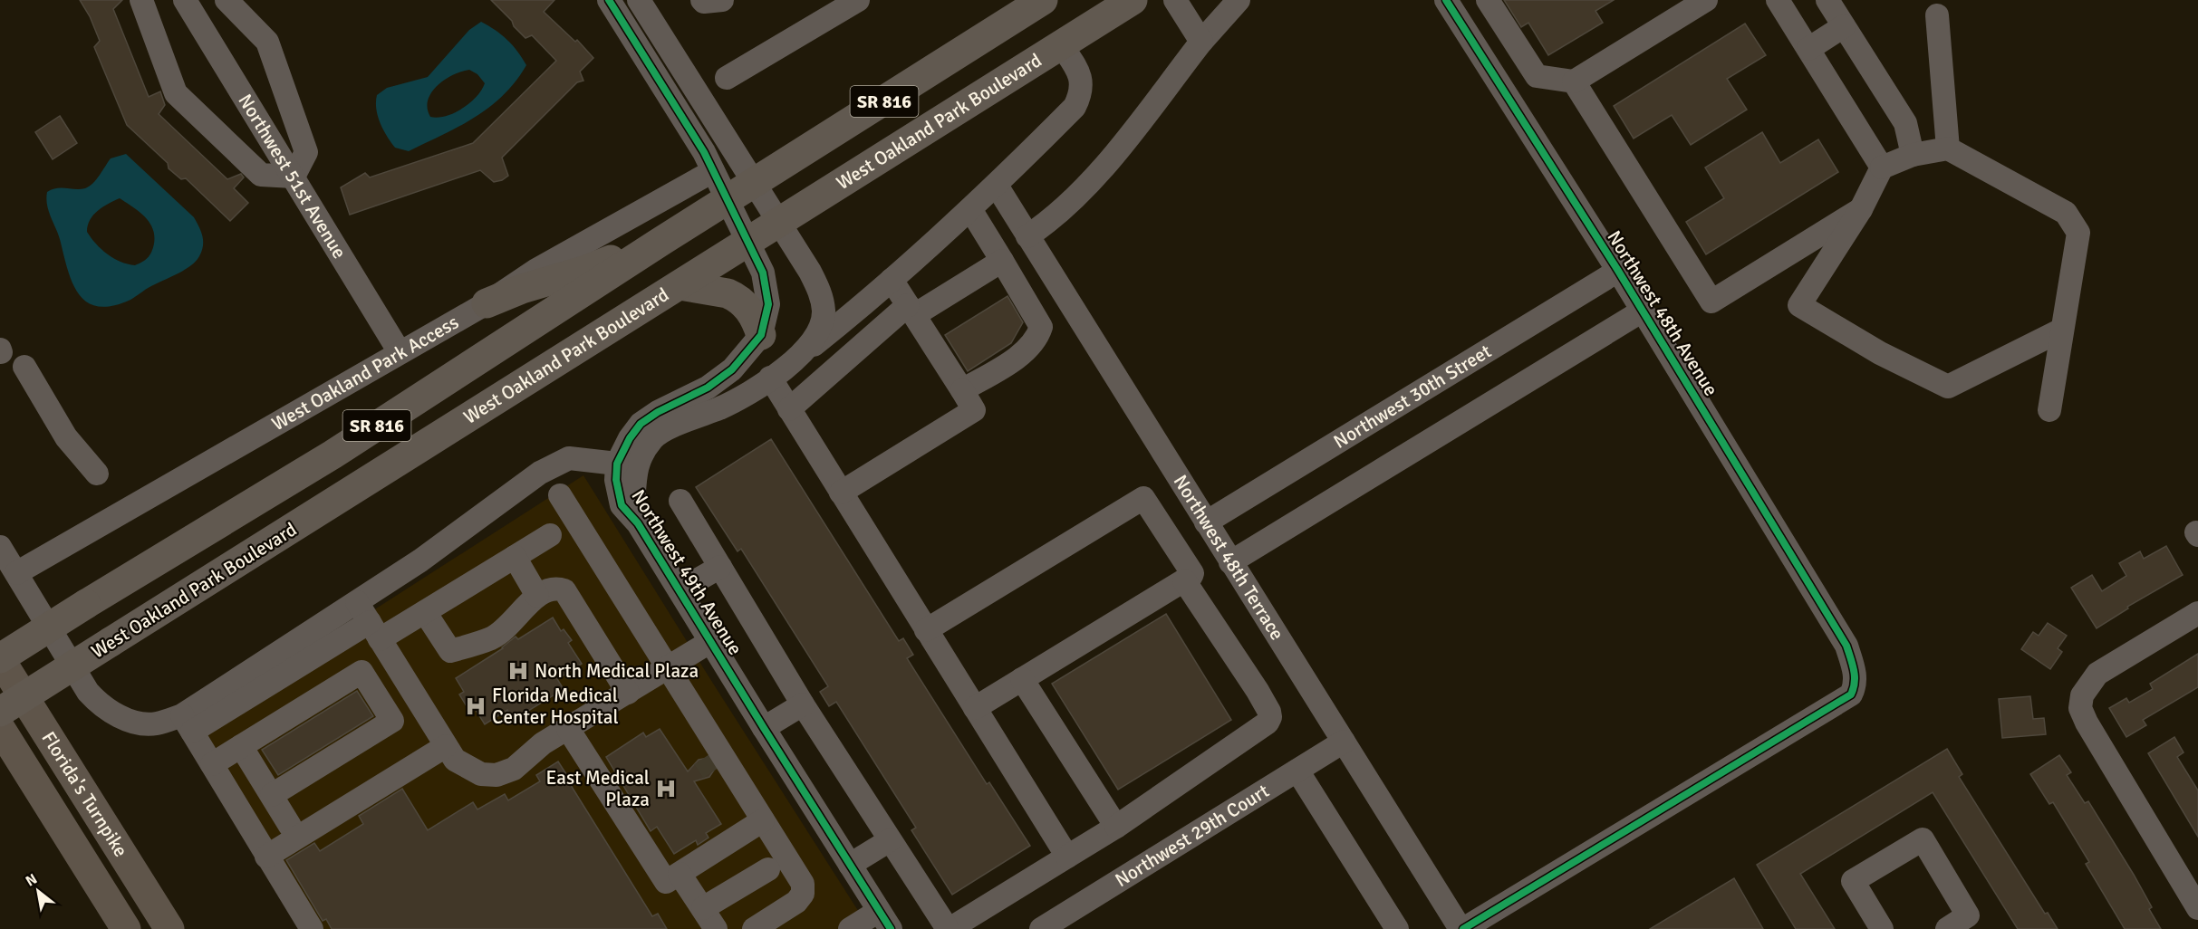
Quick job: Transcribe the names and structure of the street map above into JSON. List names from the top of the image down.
{
  "streets": {
    "highway": ["Florida's Turnpike"],
    "main road": ["SR 816", "West Oakland Park Boulevard"],
    "street": [
      "Northwest 51st Avenue",
      "Northwest 48th Avenue",
      "West Oakland Park Access",
      "Northwest 30th Street",
      "Northwest 48th Terrace",
      "Northwest 49th Avenue",
      "Northwest 29th Court"
    ]
  },
  "crossings": [
    ["SR 816", "Northwest 49th Avenue"],
    ["SR 816", "Florida's Turnpike"],
    ["West Oakland Park Boulevard", "Northwest 49th Avenue"],
    ["Northwest 51st Avenue", "West Oakland Park Access"],
    ["Northwest 48th Avenue", "Northwest 30th Street"],
    ["Northwest 48th Avenue", "Northwest 48th Terrace"],
    ["West Oakland Park Access", "Northwest 49th Avenue"],
    ["Northwest 30th Street", "Northwest 48th Terrace"],
    ["Northwest 48th Terrace", "Northwest 29th Court"]
  ],
  "places": {
    "hospital": ["North Medical Plaza", "Florida Medical Center Hospital", "East Medical Plaza"]
  },
  "north": "top left"
}
